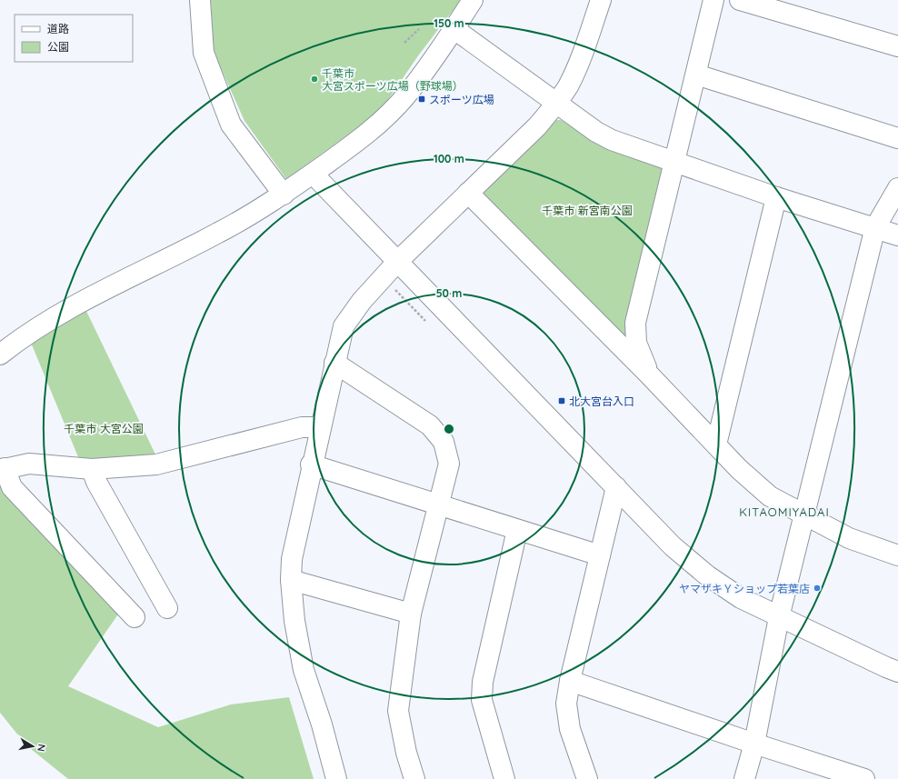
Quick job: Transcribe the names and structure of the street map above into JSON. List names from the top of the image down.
{
  "districts": ["KITAOMIYADAI"],
  "parks": ["千葉市 新宮南公園", "千葉市 大宮公園"],
  "places": {
    "other": ["千葉市 大宮スポーツ広場（野球場）", "ヤマザキＹショップ若葉店"],
    "transit": ["スポーツ広場", "北大宮台入口"]
  },
  "legend": ["道路", "公園"],
  "north": "right",
  "rings": ["150 m", "100 m", "50 m"]
}
